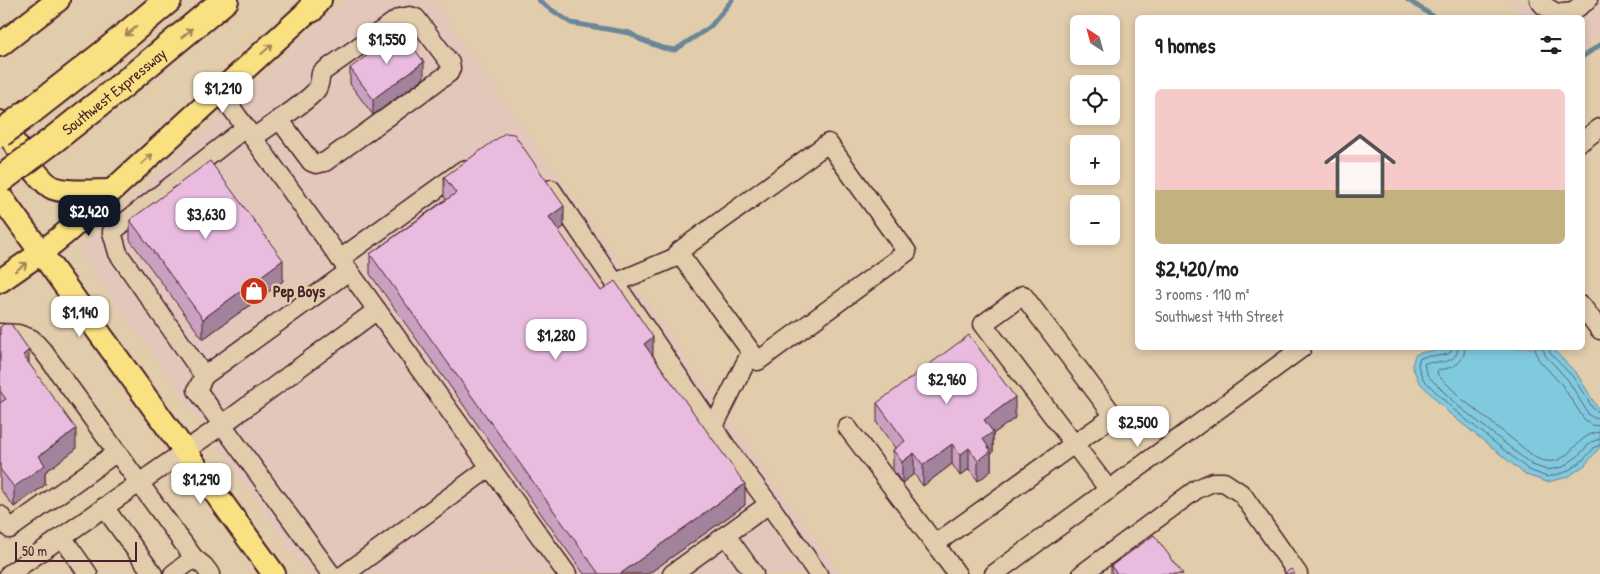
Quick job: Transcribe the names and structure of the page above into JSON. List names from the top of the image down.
{
  "streets": {
    "highway": ["Southwest Expressway"]
  },
  "places": {
    "shop": ["Pep Boys"]
  },
  "scale_bar": "50 m",
  "north": "top left",
  "page": {
    "map_buttons": ["+", "−"],
    "heading": "9 homes",
    "price": [
      "$1,550",
      "$1,210",
      "$2,420",
      "$3,630",
      "$1,140",
      "$1,280",
      "$2,960",
      "$2,500",
      "$1,290"
    ],
    "list": [
      {
        "name": "$2,420/mo",
        "note": "3 rooms · 110 m² · Southwest 74th Street"
      }
    ],
    "scale": "50 m"
  }
}
